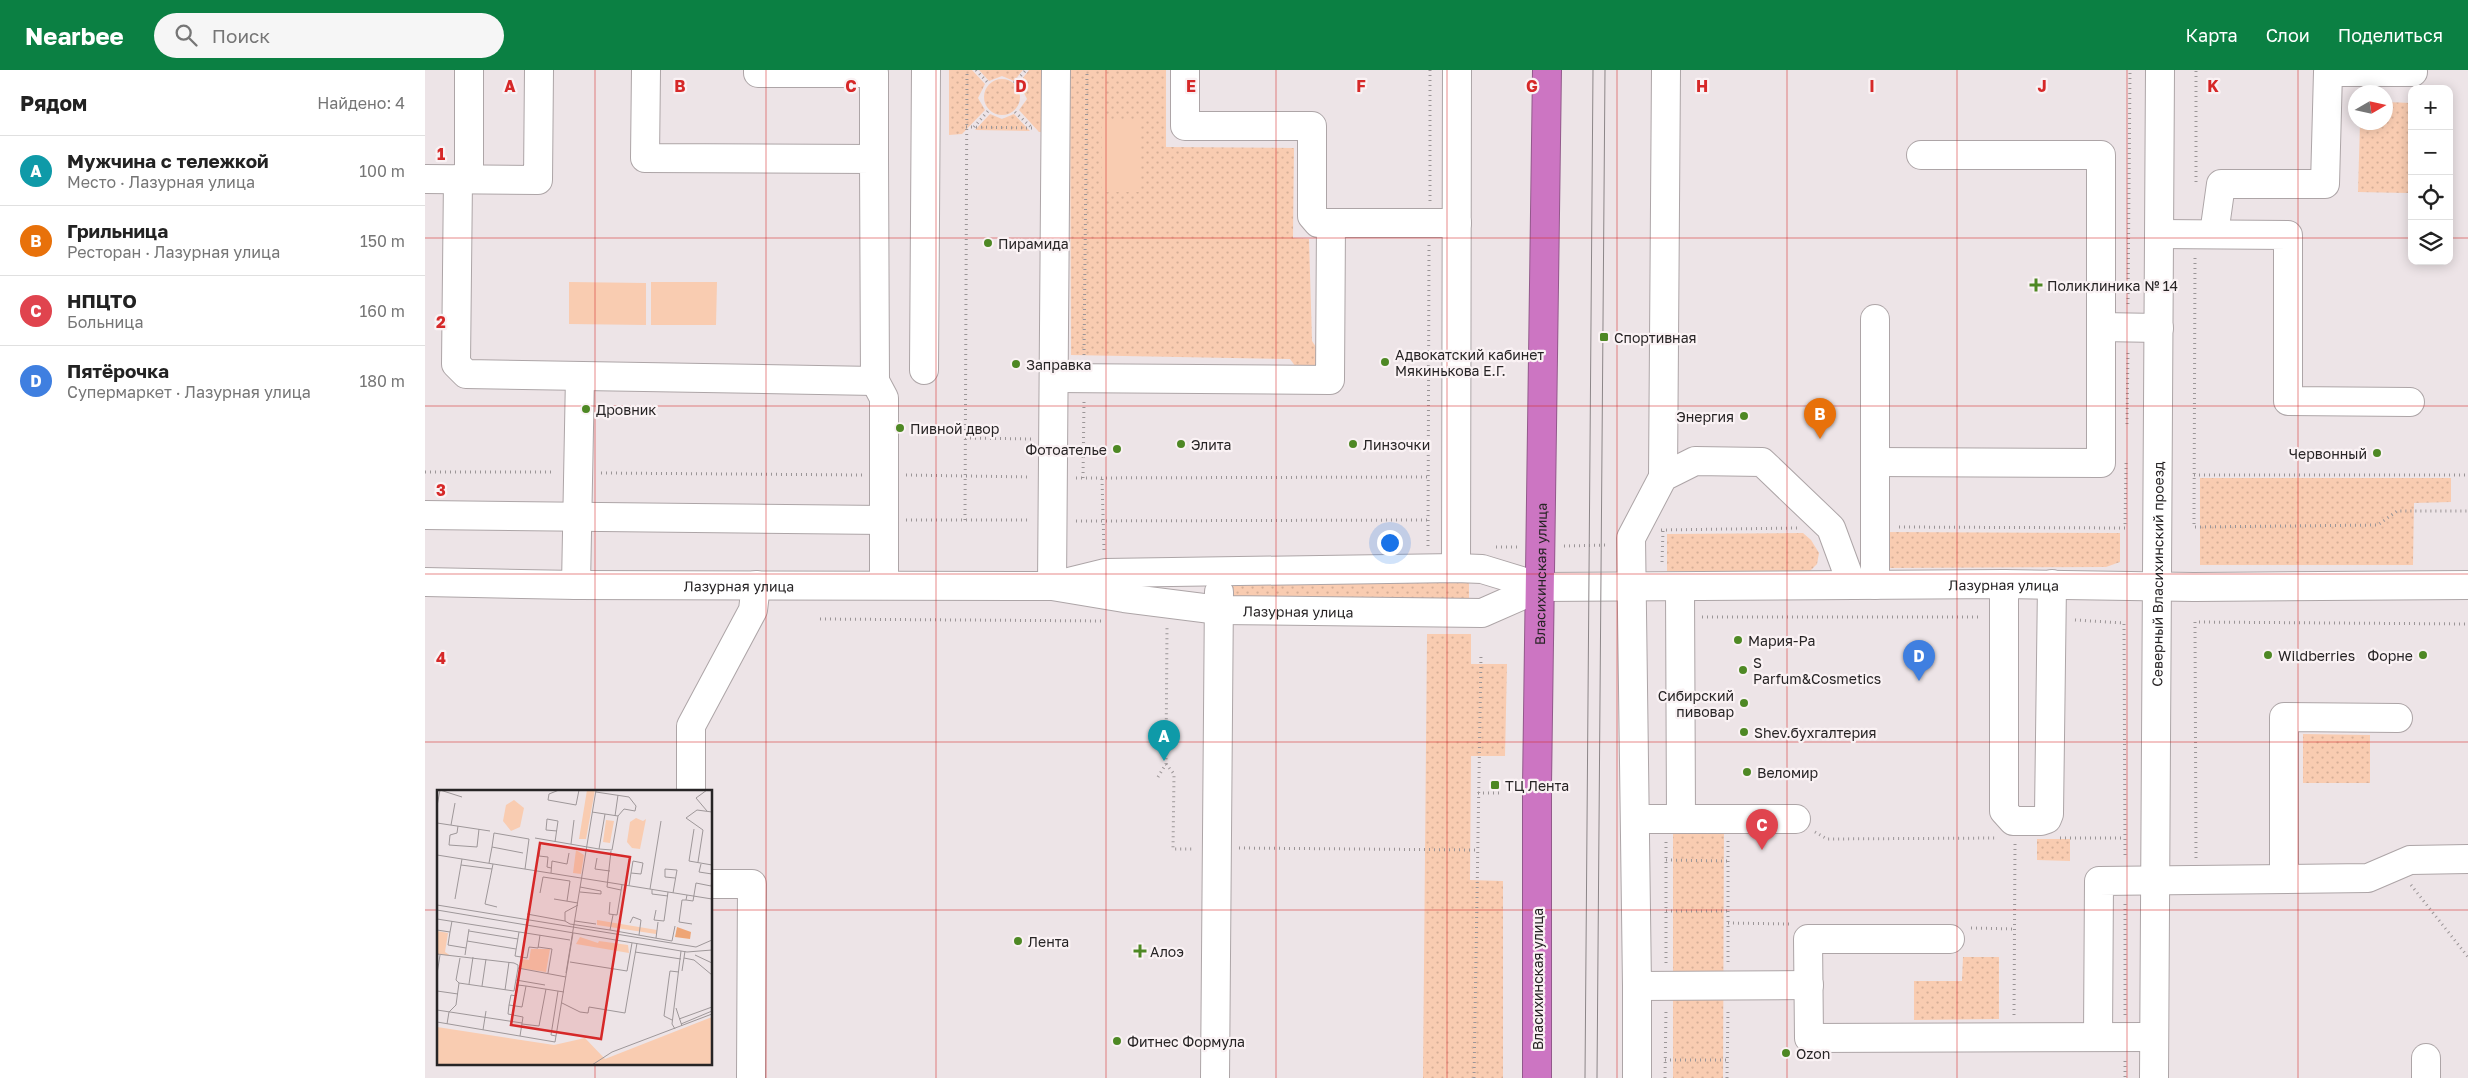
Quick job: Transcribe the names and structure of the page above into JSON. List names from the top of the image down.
{
  "streets": {
    "highway": ["Власихинская улица"],
    "street": ["Северный Власихинский проезд", "Лазурная улица"]
  },
  "crossings": [
    ["Власихинская улица", "Лазурная улица"],
    ["Северный Власихинский проезд", "Лазурная улица"]
  ],
  "places": {
    "other": [
      "Пирамида",
      "Адвокатский кабинет Мякинькова Е.Г.",
      "Заправка",
      "Дровник",
      "Энергия",
      "Пивной двор",
      "Элита",
      "Линзочки",
      "Фотоателье",
      "Червонный",
      "Мария-Ра",
      "Wildberries",
      "Форне",
      "S Parfum&Cosmetics",
      "Сибирский пивовар",
      "Shev.бухгалтерия",
      "Веломир",
      "Лента",
      "Фитнес Формула",
      "Ozon"
    ],
    "health": ["Поликлиника № 14", "Алоэ"],
    "transit": ["Спортивная", "ТЦ Лента"]
  },
  "north": "right",
  "page": {
    "header": "Nearbee",
    "search": "Поиск",
    "nav": ["Карта", "Слои", "Поделиться"],
    "heading": ["Рядом", "Найдено: 4"],
    "map_buttons": ["+", "−"],
    "list": [
      {
        "mark": "A",
        "name": "Мужчина с тележкой",
        "note": "Место · Лазурная улица",
        "value": "100 m"
      },
      {
        "mark": "B",
        "name": "Грильница",
        "note": "Ресторан · Лазурная улица",
        "value": "150 m"
      },
      {
        "mark": "C",
        "name": "НПЦТО",
        "note": "Больница",
        "value": "160 m"
      },
      {
        "mark": "D",
        "name": "Пятёрочка",
        "note": "Супермаркет · Лазурная улица",
        "value": "180 m"
      }
    ],
    "pins": [
      "B",
      "D",
      "A",
      "C"
    ]
  },
  "grid": {
    "columns": [
      "A",
      "B",
      "C",
      "D",
      "E",
      "F",
      "G",
      "H",
      "I",
      "J",
      "K"
    ],
    "rows": [
      "1",
      "2",
      "3",
      "4"
    ]
  }
}
